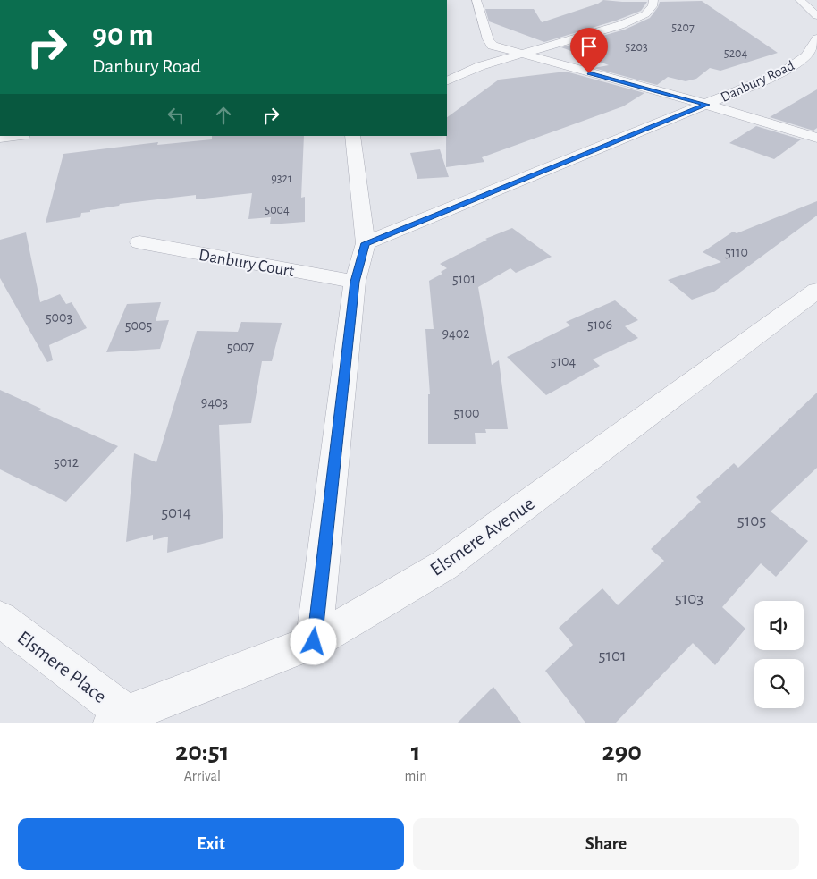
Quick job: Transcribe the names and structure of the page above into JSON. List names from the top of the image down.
{
  "streets": {
    "street": [
      "Danbury Road",
      "Danbury Court",
      "Elsmere Avenue",
      "Elsmere Place"
    ]
  },
  "crossings": [
    ["Elsmere Avenue", "Elsmere Place"]
  ],
  "house_numbers": [
    "5207",
    "5203",
    "5204",
    "9321",
    "5004",
    "5110",
    "5101",
    "5003",
    "5106",
    "5005",
    "9402",
    "5007",
    "5104",
    "9403",
    "5100",
    "5012",
    "5014",
    "5105",
    "5103",
    "5101"
  ],
  "page": {
    "turn": ["90 m", "Danbury Road"],
    "eta": [
      "20:51",
      "Arrival",
      "1",
      "min",
      "290",
      "m"
    ],
    "buttons": ["Exit", "Share"]
  }
}
